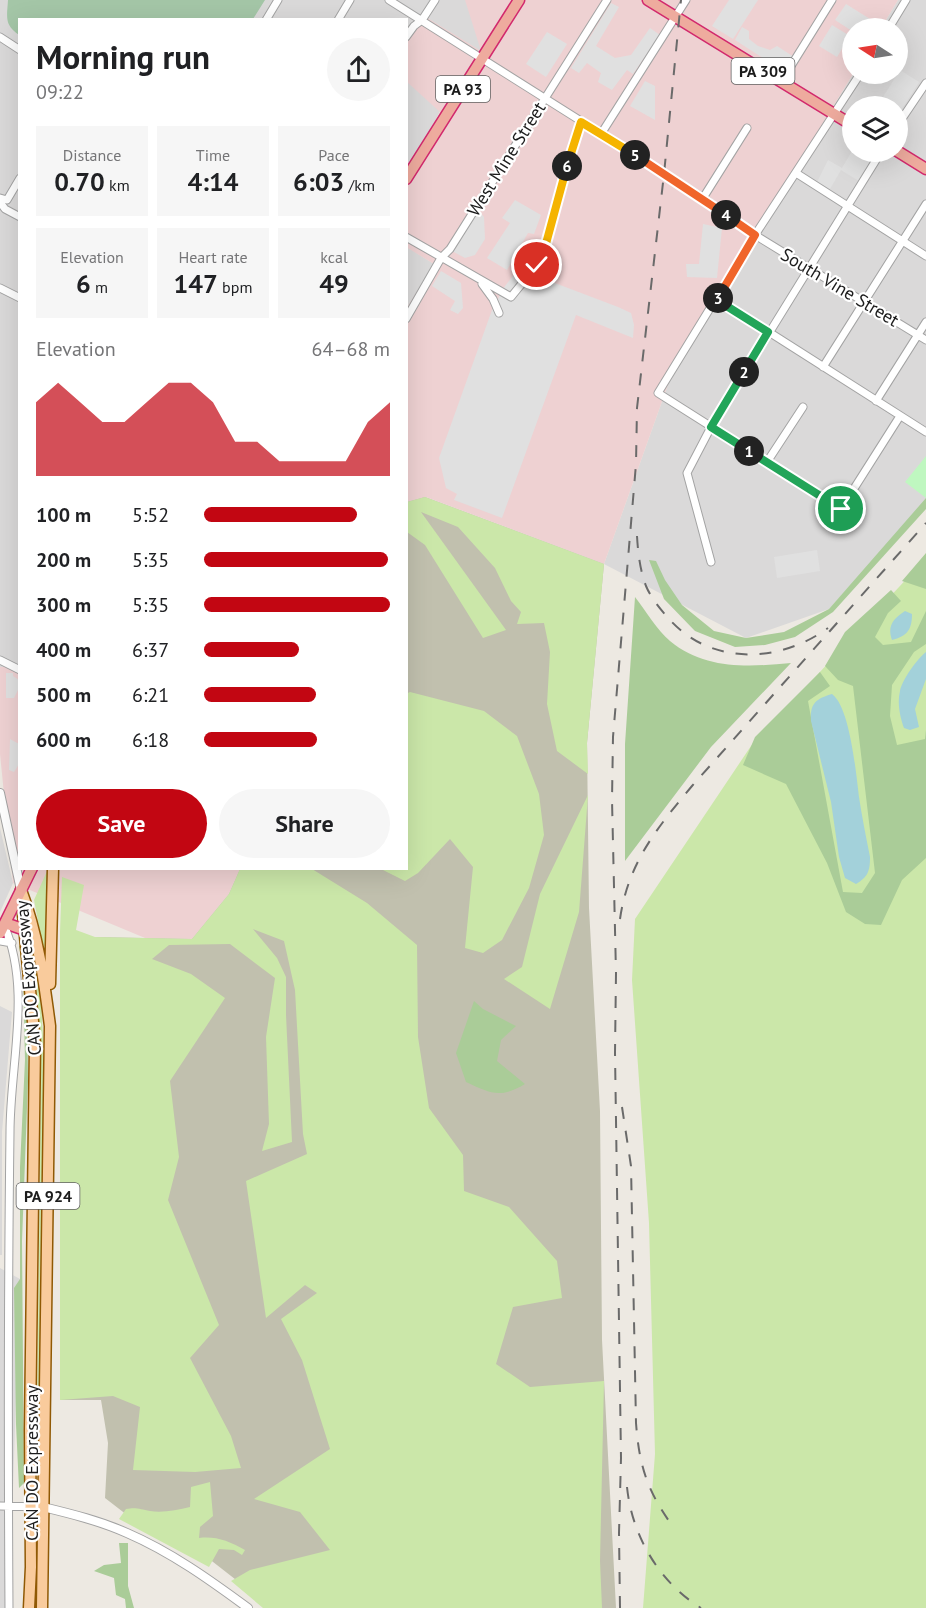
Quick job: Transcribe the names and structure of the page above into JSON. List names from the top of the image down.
{
  "streets": {
    "highway": ["PA 309", "PA 93"],
    "main road": ["CAN DO Expressway", "PA 924"],
    "street": ["West Mine Street", "South Vine Street"]
  },
  "crossings": [
    ["PA 93", "South Vine Street"],
    ["West Mine Street", "South Vine Street"]
  ],
  "north": "left",
  "page": {
    "heading": ["Morning run", "09:22"],
    "stats": [
      ["Distance", "0.70 km"],
      ["Time", "4:14"],
      ["Pace", "6:03 /km"],
      ["Elevation", "6 m"],
      ["Heart rate", "147 bpm"],
      ["kcal", "49"]
    ],
    "pins": [
      "5",
      "6",
      "4",
      "3",
      "2",
      "1"
    ],
    "chart": ["Elevation", "64–68 m"],
    "list": [
      {
        "name": "100 m",
        "note": "5:52"
      },
      {
        "name": "200 m",
        "note": "5:35"
      },
      {
        "name": "300 m",
        "note": "5:35"
      },
      {
        "name": "400 m",
        "note": "6:37"
      },
      {
        "name": "500 m",
        "note": "6:21"
      },
      {
        "name": "600 m",
        "note": "6:18"
      }
    ],
    "buttons": ["Save", "Share"]
  }
}
